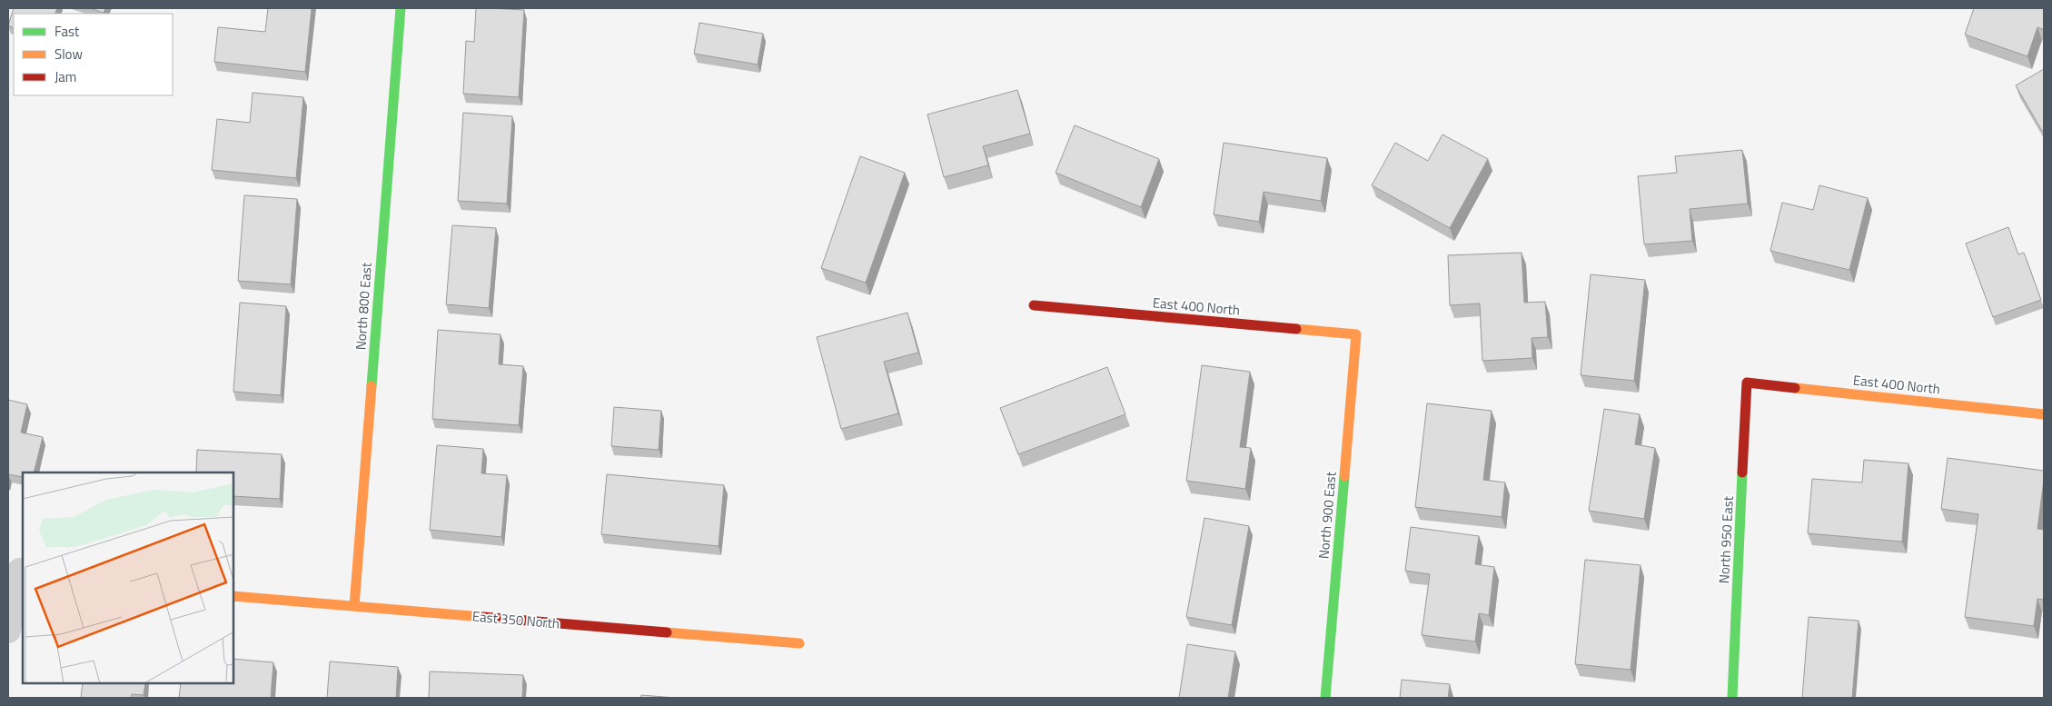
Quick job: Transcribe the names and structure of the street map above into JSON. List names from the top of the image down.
{
  "streets": {
    "street": [
      "North 800 East",
      "East 400 North",
      "North 900 East",
      "North 950 East",
      "East 350 North"
    ]
  },
  "crossings": [
    ["North 800 East", "East 350 North"],
    ["East 400 North", "North 900 East"],
    ["East 400 North", "North 950 East"]
  ],
  "legend": ["Fast", "Slow", "Jam"]
}
